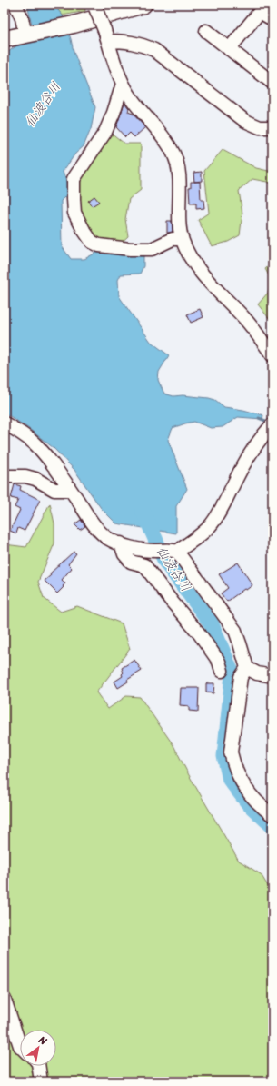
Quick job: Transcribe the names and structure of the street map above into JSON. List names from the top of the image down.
{
  "water": ["仙波谷川"],
  "north": "top right"
}
